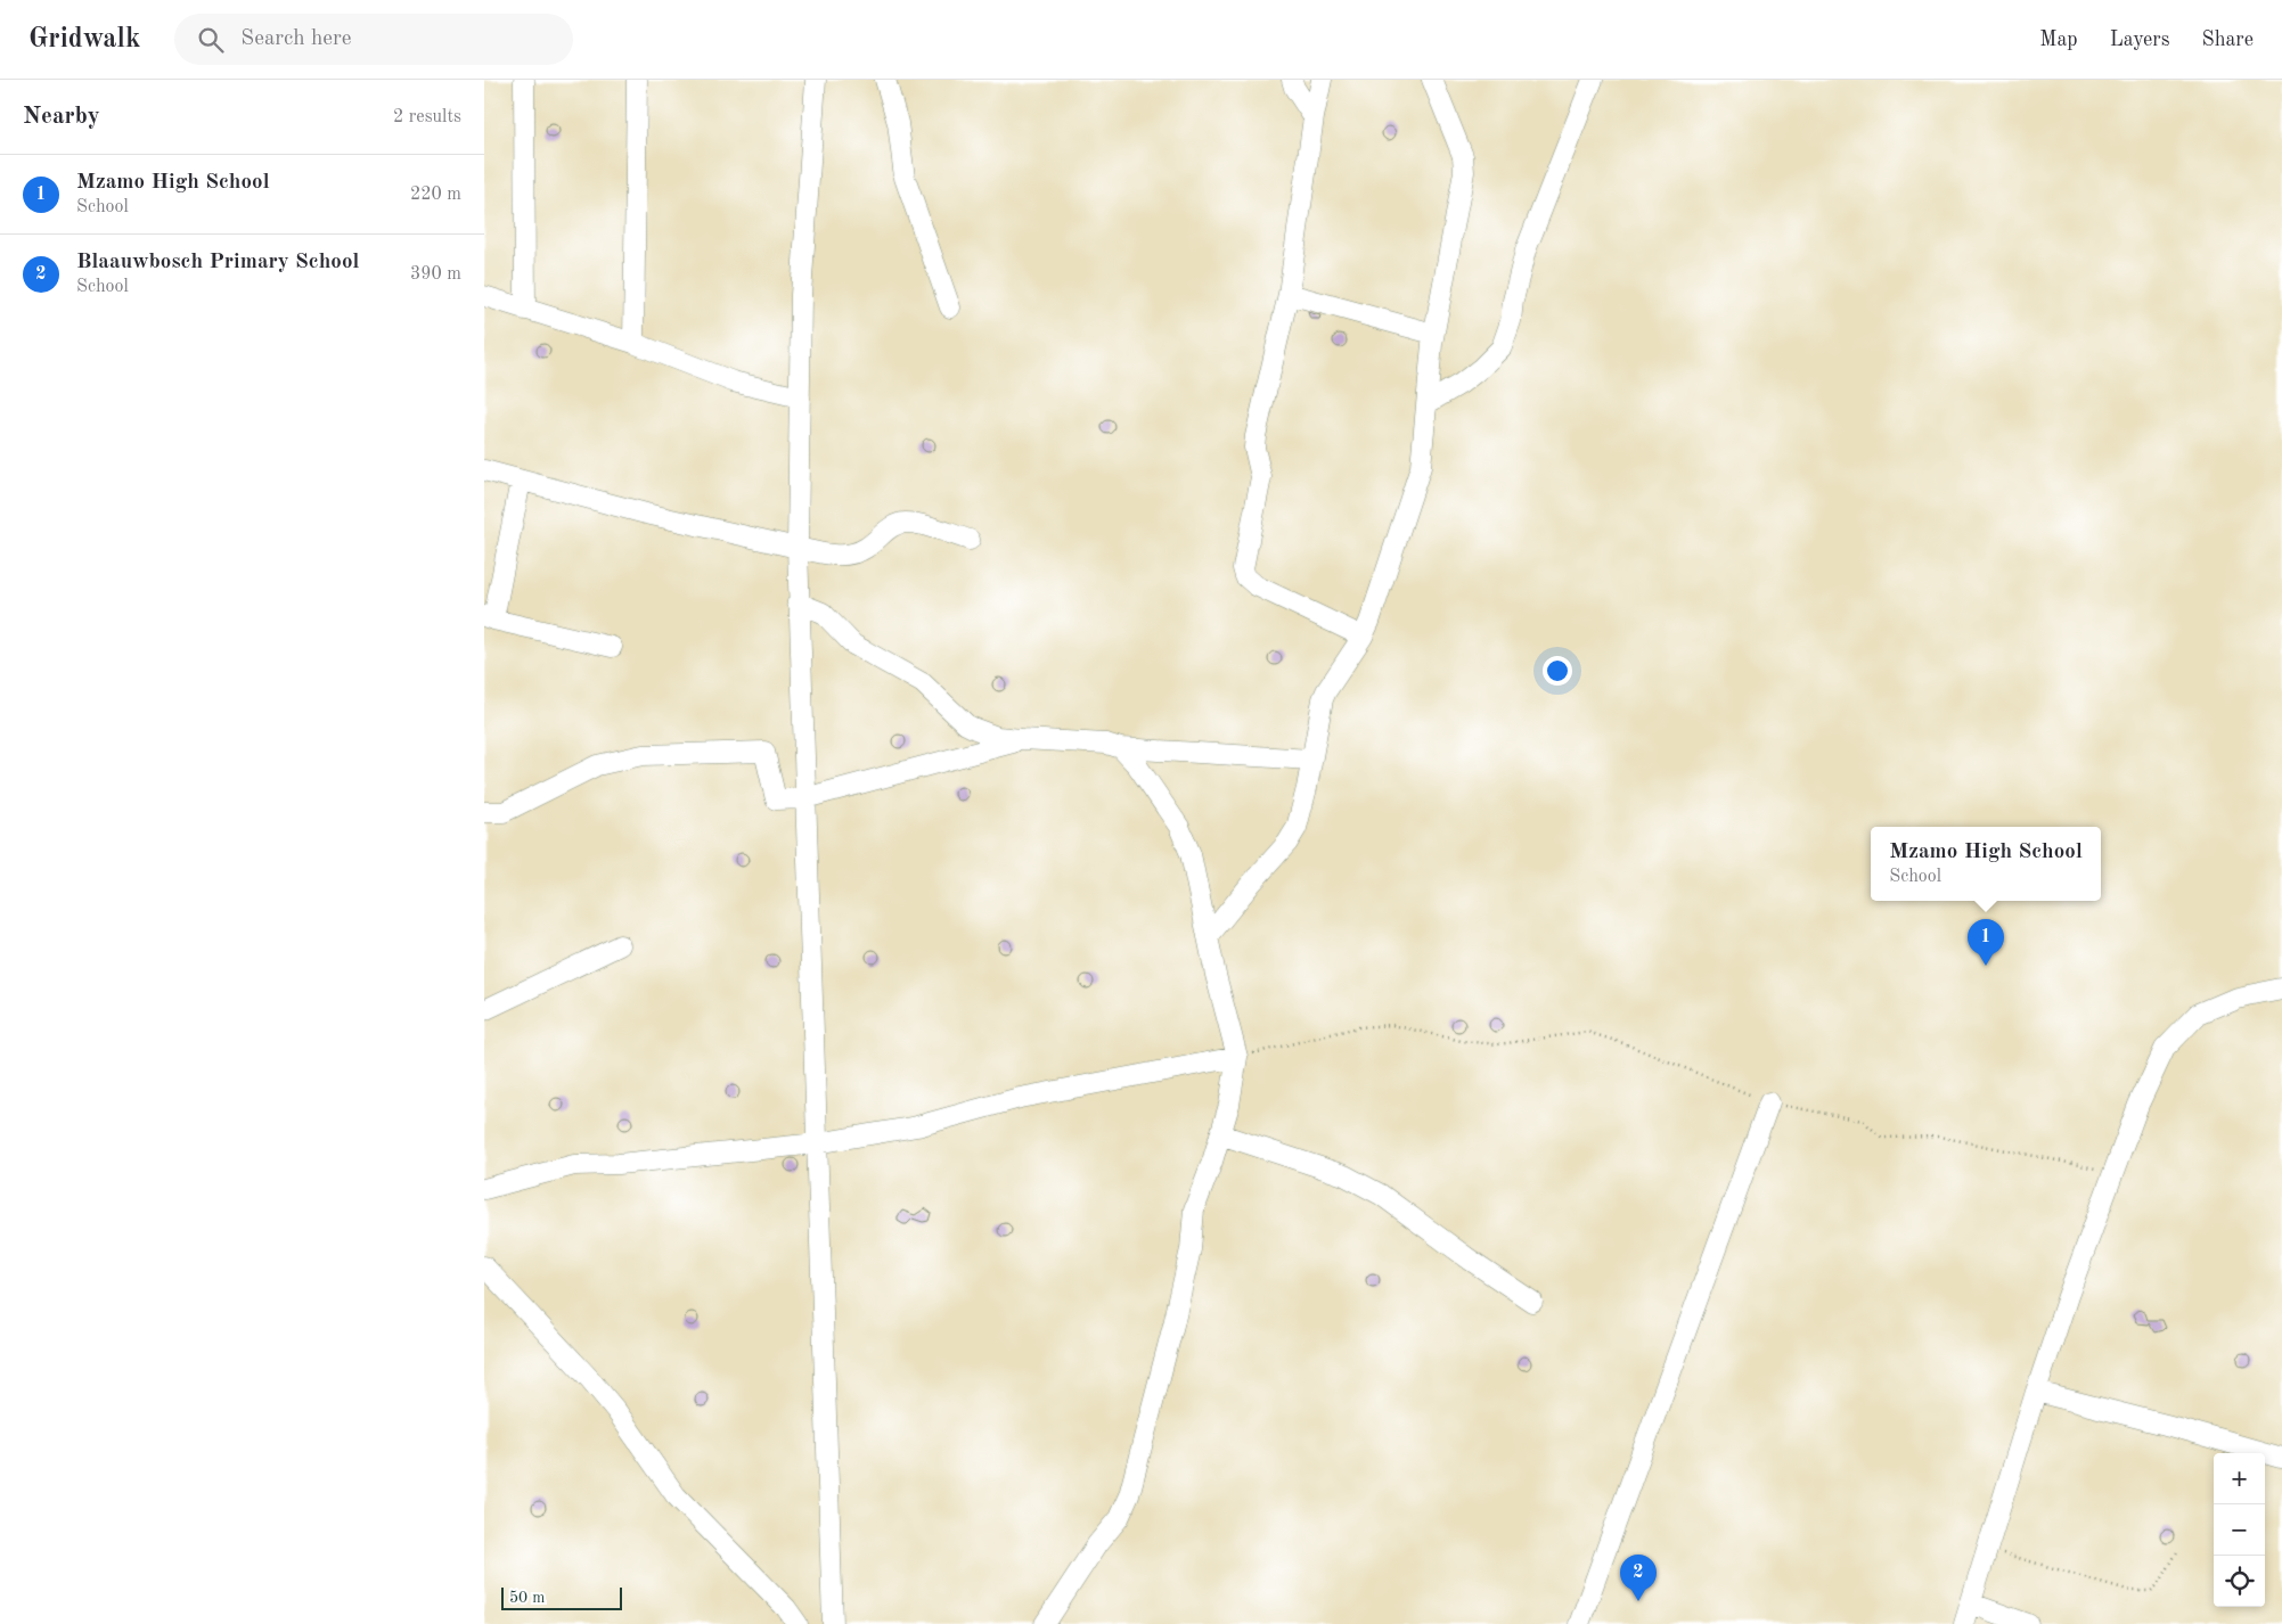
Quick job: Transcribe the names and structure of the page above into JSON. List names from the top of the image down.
{
  "scale_bar": "50 m",
  "page": {
    "header": "Gridwalk",
    "search": "Search here",
    "nav": ["Map", "Layers", "Share"],
    "heading": ["Nearby", "2 results"],
    "list": [
      {
        "mark": "1",
        "name": "Mzamo High School",
        "note": "School",
        "value": "220 m"
      },
      {
        "mark": "2",
        "name": "Blaauwbosch Primary School",
        "note": "School",
        "value": "390 m"
      }
    ],
    "popup": ["Mzamo High School", "School"],
    "pins": ["1", "2"],
    "map_buttons": ["+", "−"],
    "scale": "50 m"
  }
}
